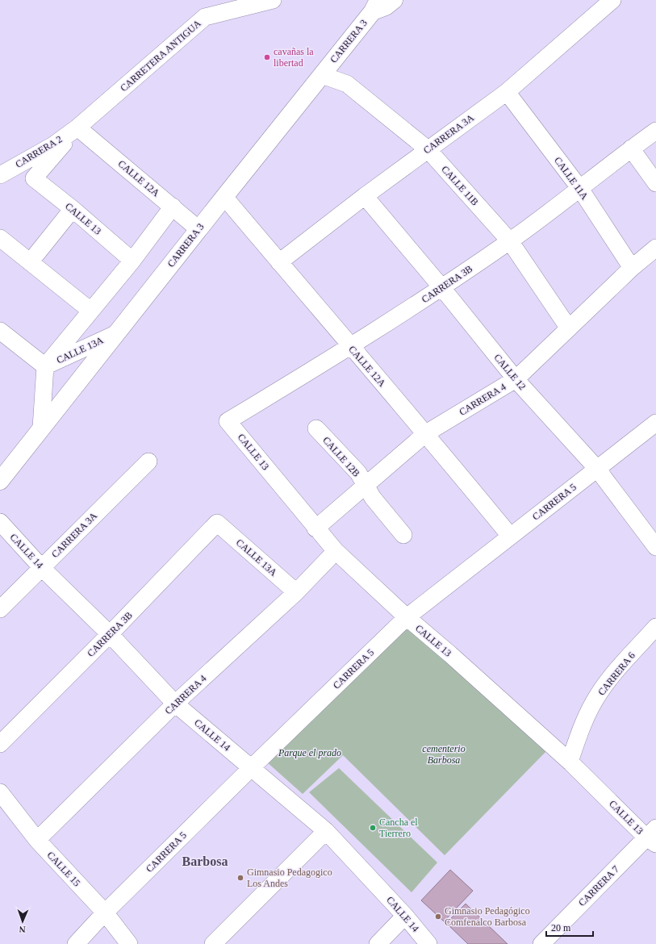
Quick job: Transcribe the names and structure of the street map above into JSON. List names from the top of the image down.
{
  "streets": {
    "main road": ["CARRERA 3"],
    "street": [
      "CARRETERA ANTIGUA",
      "CARRERA 3A",
      "CARRERA 2",
      "CALLE 12A",
      "CALLE 11A",
      "CALLE 11B",
      "CALLE 13",
      "CARRERA 3B",
      "CALLE 13A",
      "CALLE 12",
      "CARRERA 4",
      "CALLE 12B",
      "CARRERA 5",
      "CALLE 14",
      "CARRERA 6",
      "CALLE 15",
      "CARRERA 7"
    ]
  },
  "crossings": [
    ["CARRERA 3", "CALLE 12A"],
    ["CARRERA 3", "CALLE 11B"],
    ["CARRERA 3", "CALLE 13A"],
    ["CARRETERA ANTIGUA", "CARRERA 2"],
    ["CARRETERA ANTIGUA", "CALLE 12A"],
    ["CARRETERA ANTIGUA", "CALLE 13"],
    ["CARRERA 3A", "CALLE 12A"],
    ["CARRERA 3A", "CALLE 11A"],
    ["CARRERA 3A", "CALLE 11B"],
    ["CARRERA 3A", "CALLE 12"],
    ["CARRERA 3A", "CALLE 14"],
    ["CARRERA 2", "CALLE 12A"],
    ["CARRERA 2", "CALLE 13"],
    ["CALLE 12A", "CALLE 13"],
    ["CALLE 12A", "CARRERA 3B"],
    ["CALLE 12A", "CARRERA 4"],
    ["CALLE 12A", "CARRERA 5"],
    ["CALLE 11A", "CARRERA 3B"],
    ["CALLE 11A", "CARRERA 4"],
    ["CALLE 11B", "CARRERA 3B"],
    ["CALLE 11B", "CARRERA 4"],
    ["CALLE 13", "CARRERA 3B"],
    ["CALLE 13", "CARRERA 4"],
    ["CALLE 13", "CARRERA 5"],
    ["CALLE 13", "CARRERA 6"],
    ["CALLE 13", "CARRERA 7"],
    ["CARRERA 3B", "CALLE 13A"],
    ["CARRERA 3B", "CALLE 12"],
    ["CARRERA 3B", "CALLE 14"],
    ["CALLE 13A", "CARRERA 4"],
    ["CALLE 12", "CARRERA 4"],
    ["CALLE 12", "CARRERA 5"],
    ["CARRERA 4", "CALLE 12B"],
    ["CARRERA 4", "CALLE 14"],
    ["CARRERA 4", "CALLE 15"],
    ["CARRERA 5", "CALLE 14"],
    ["CARRERA 5", "CALLE 15"]
  ],
  "districts": ["Barbosa"],
  "parks": ["cementerio Barbosa", "Parque el prado"],
  "places": [
    "cavañas la libertad",
    "Cancha el Tierrero",
    "Gimnasio Pedagogico Los Andes",
    "Gimnasio Pedagógico Comfenalco Barbosa"
  ],
  "scale_bar": "20 m",
  "north": "bottom"
}
